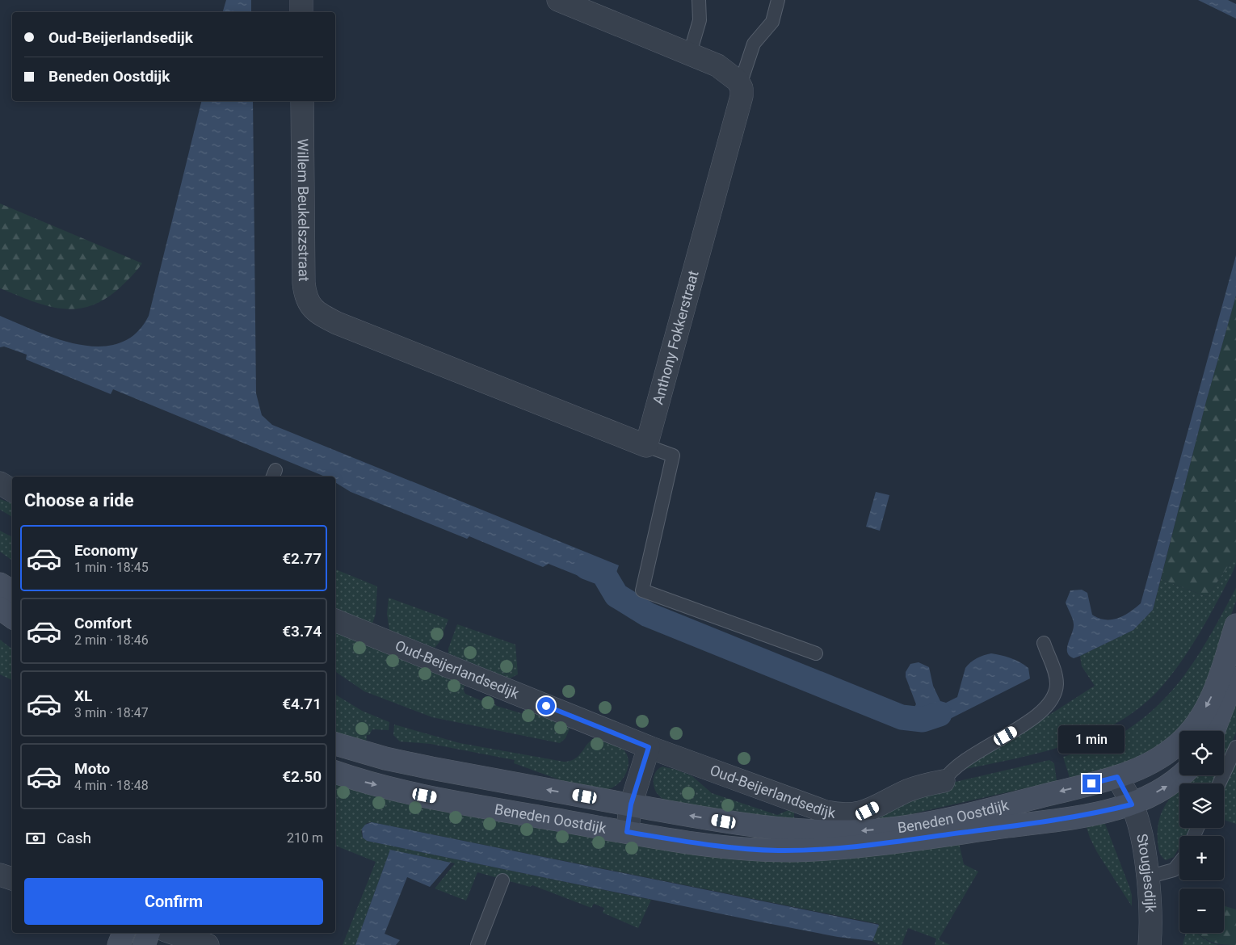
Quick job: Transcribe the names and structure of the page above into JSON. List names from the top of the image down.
{
  "streets": {
    "main road": ["Beneden Oostdijk"],
    "street": [
      "Willem Beukelszstraat",
      "Anthony Fokkerstraat",
      "Oud-Beijerlandsedijk",
      "Stougjesdijk"
    ]
  },
  "crossings": [
    ["Willem Beukelszstraat", "Anthony Fokkerstraat"],
    ["Beneden Oostdijk", "Stougjesdijk"]
  ],
  "page": {
    "banner": ["Oud-Beijerlandsedijk", "Beneden Oostdijk"],
    "heading": "Choose a ride",
    "list": [
      {
        "name": "Economy",
        "note": "1 min · 18:45",
        "value": "€2.77"
      },
      {
        "name": "Comfort",
        "note": "2 min · 18:46",
        "value": "€3.74"
      },
      {
        "name": "XL",
        "note": "3 min · 18:47",
        "value": "€4.71"
      },
      {
        "name": "Moto",
        "note": "4 min · 18:48",
        "value": "€2.50"
      }
    ],
    "bubble": "1 min",
    "map_buttons": ["+", "−"],
    "pay": ["Cash", "210 m"],
    "buttons": "Confirm"
  }
}
